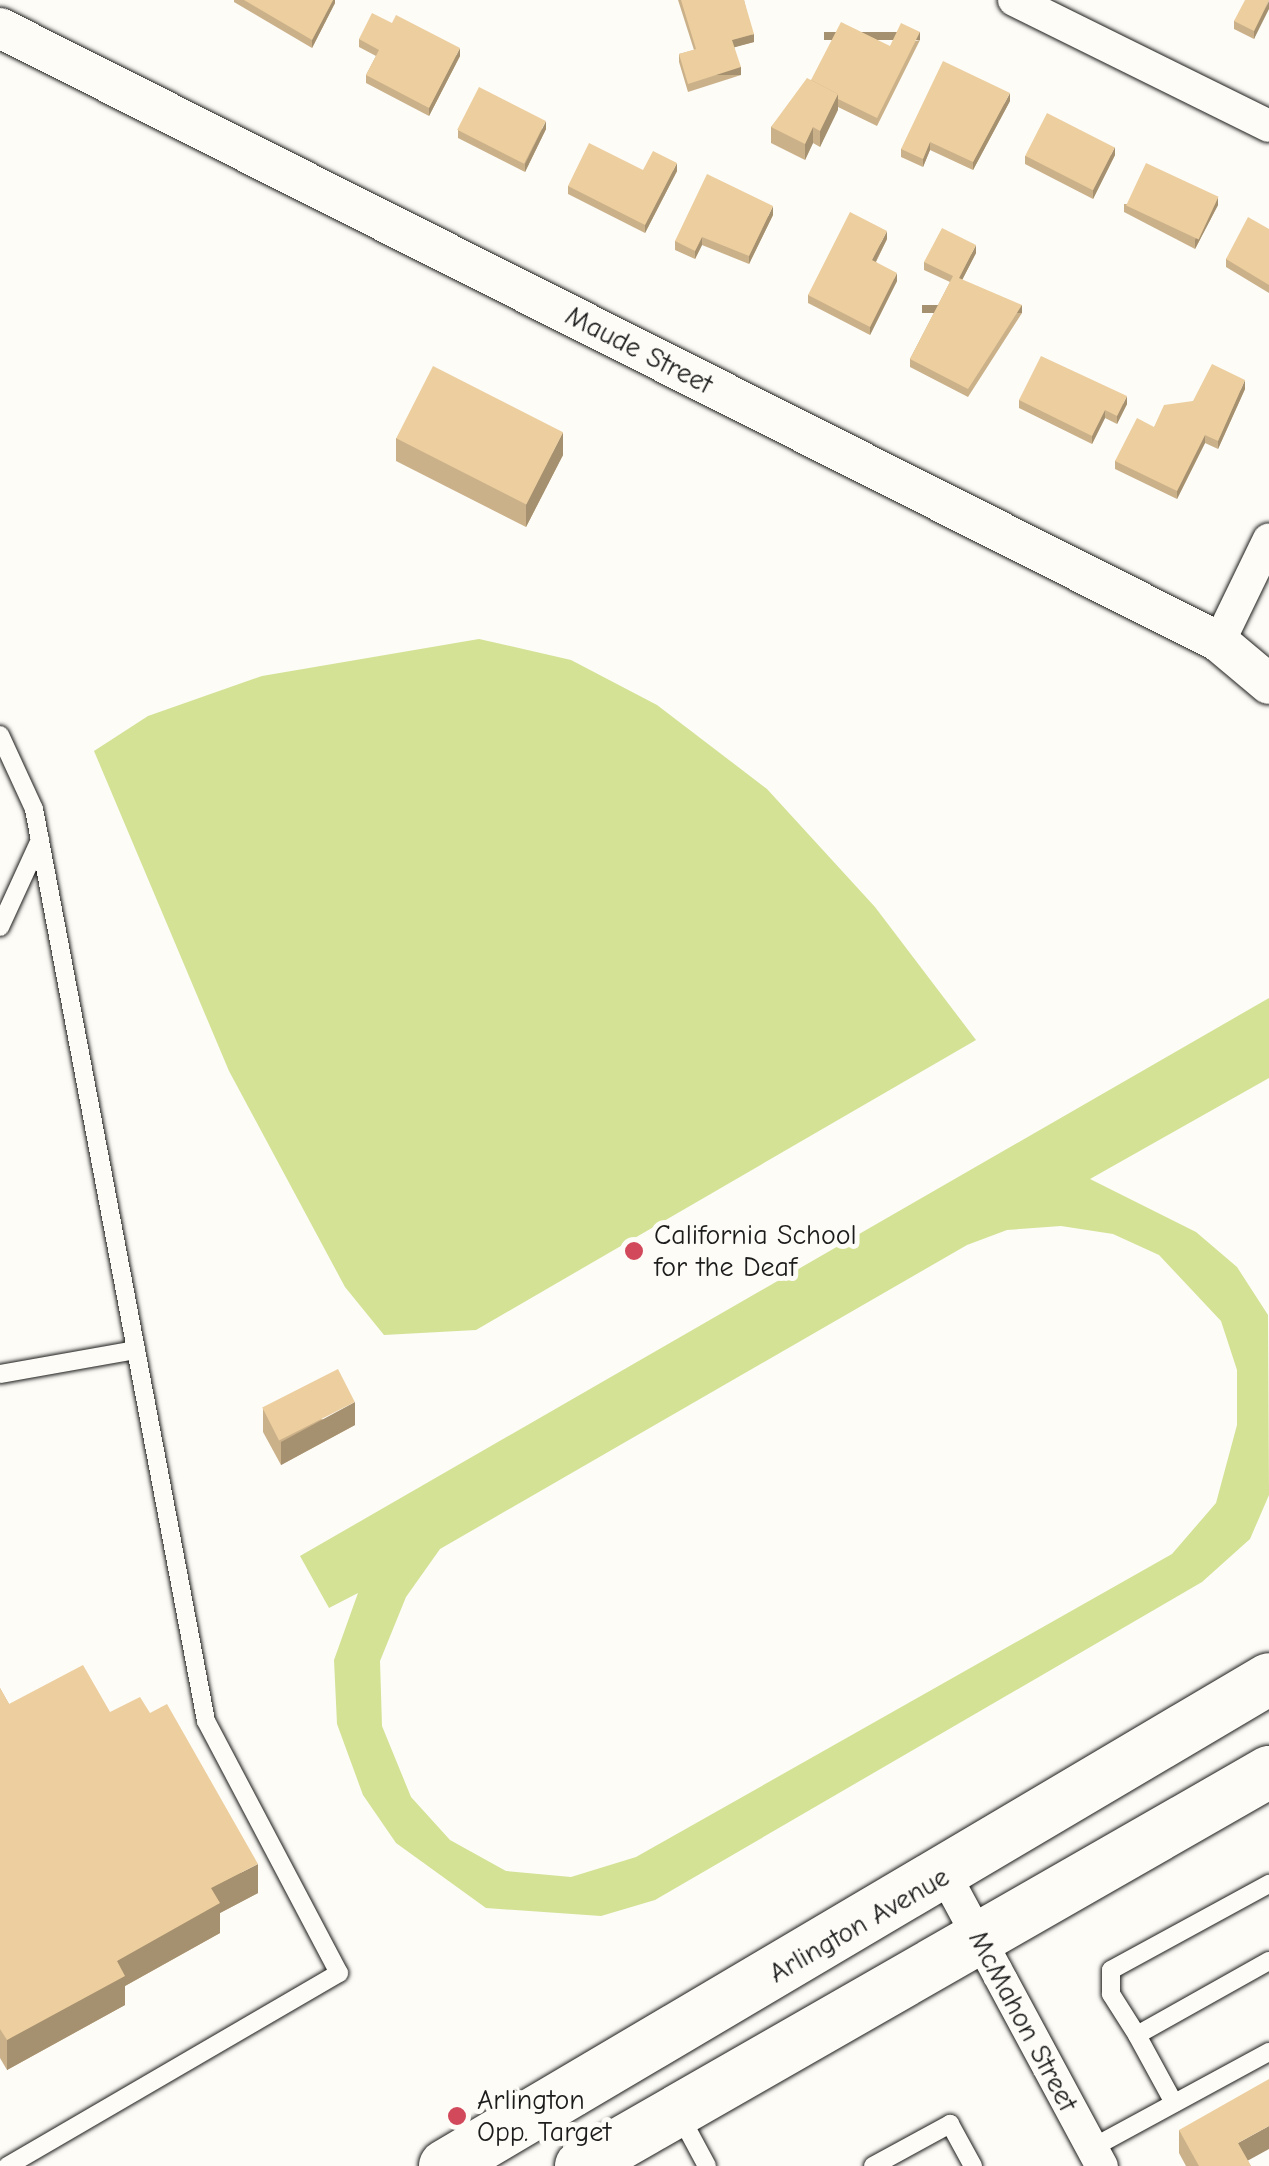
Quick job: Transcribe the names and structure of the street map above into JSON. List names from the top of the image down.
{
  "streets": {
    "main road": ["Arlington Avenue"],
    "street": ["Maude Street", "McMahon Street"]
  },
  "crossings": [
    ["Arlington Avenue", "McMahon Street"]
  ],
  "places": ["California School for the Deaf", "Arlington Opp. Target"]
}
